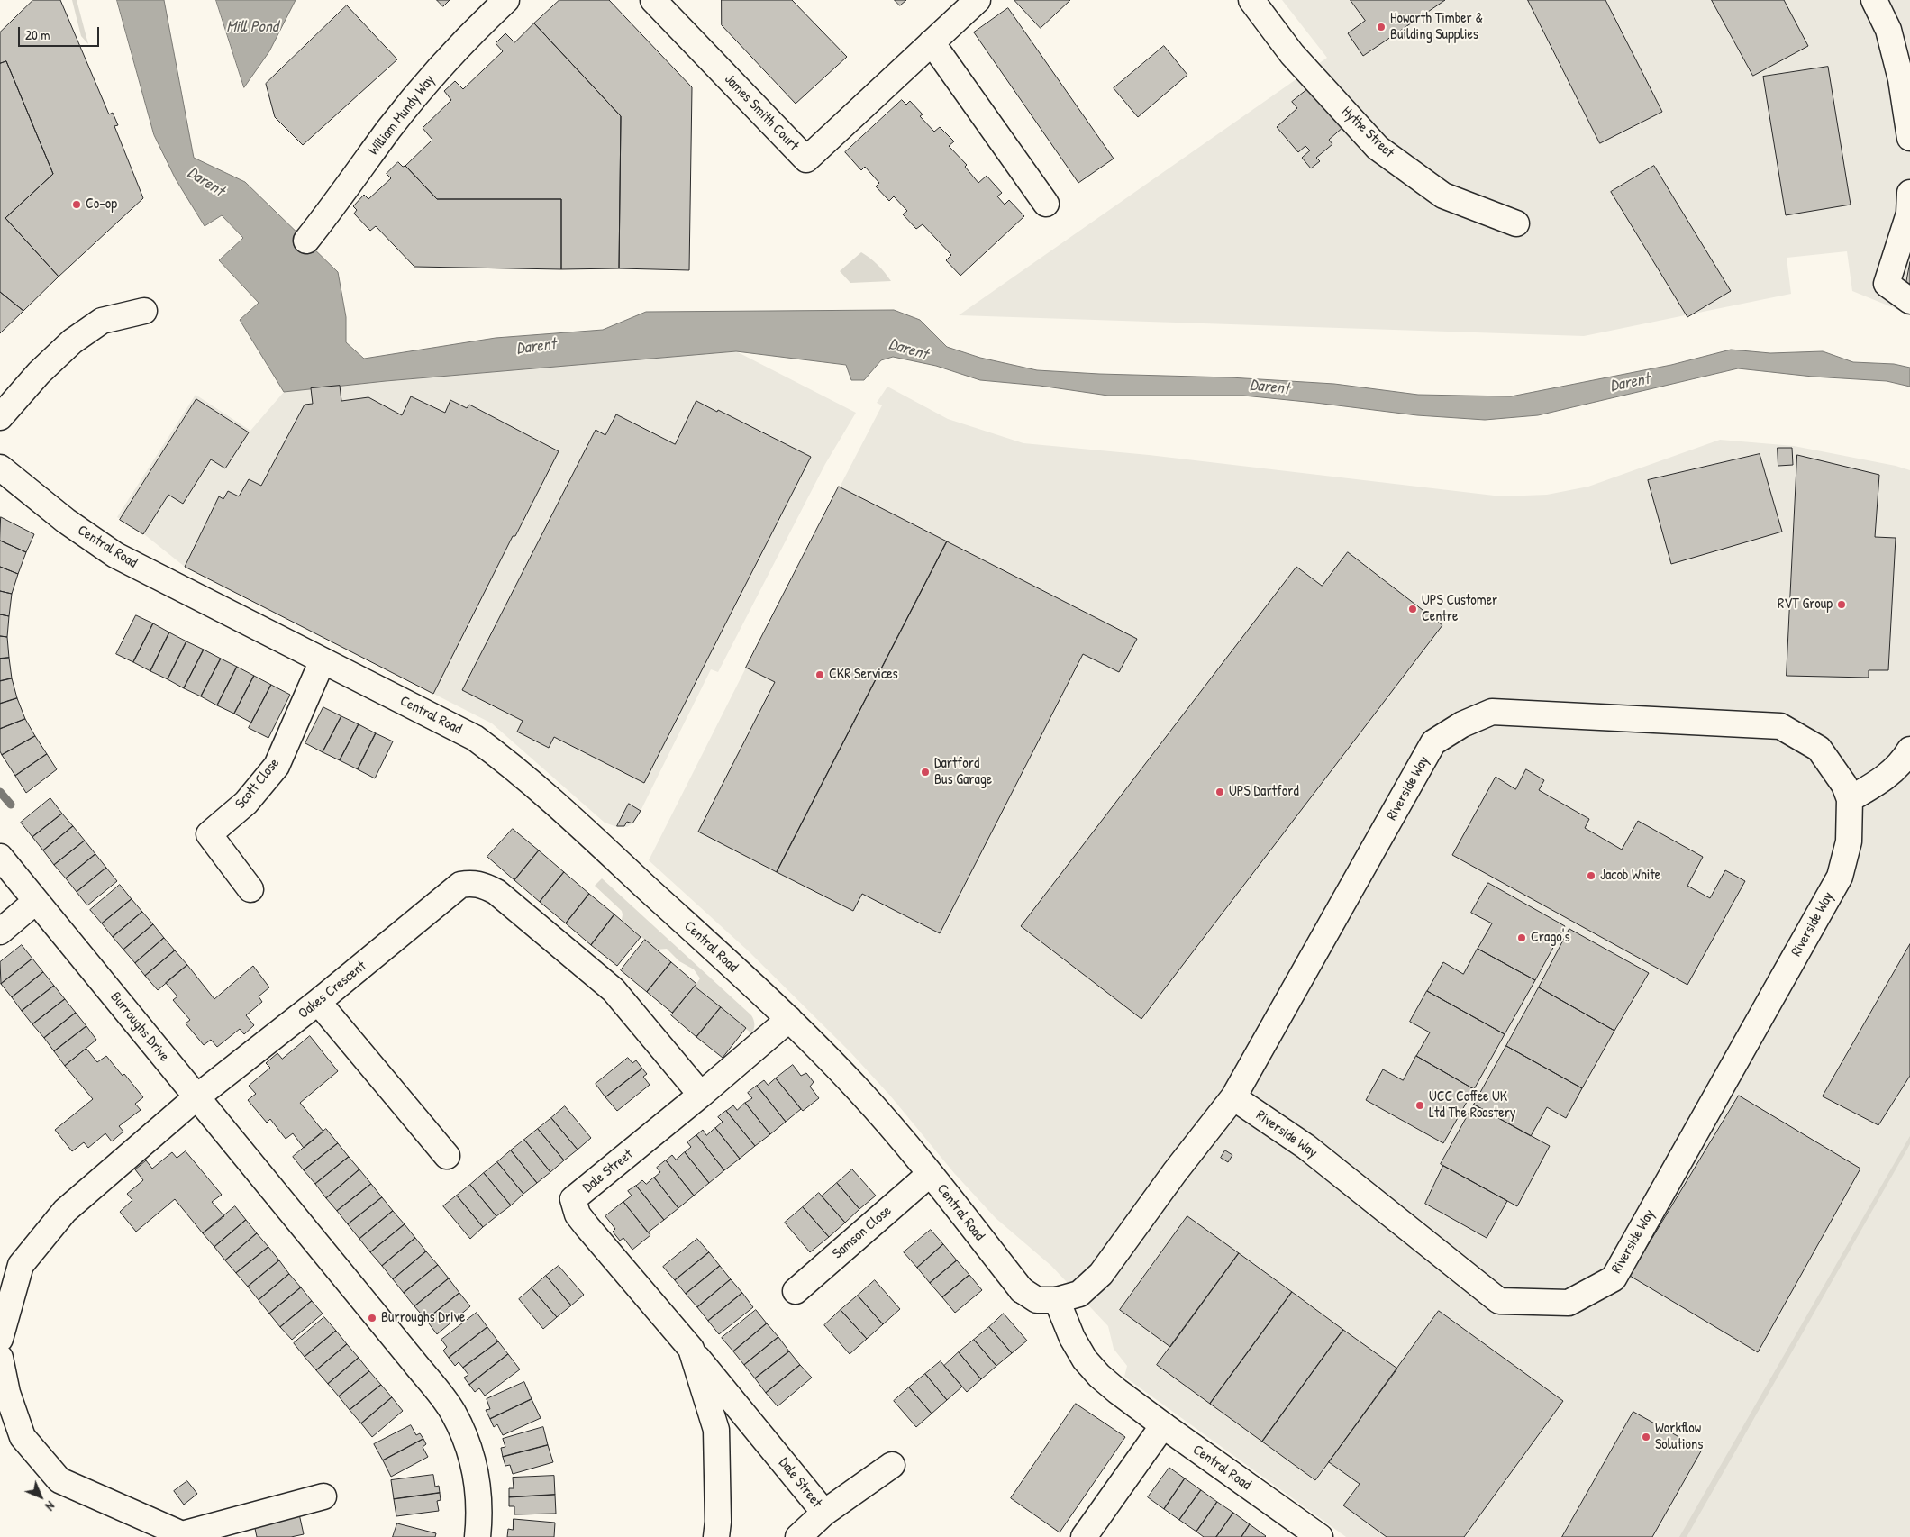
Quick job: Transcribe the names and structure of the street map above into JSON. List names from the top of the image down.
{
  "streets": {
    "street": [
      "James Smith Court",
      "William Mundy Way",
      "Hythe Street",
      "Central Road",
      "Scott Close",
      "Riverside Way",
      "Oakes Crescent",
      "Burroughs Drive",
      "Dale Street",
      "Samson Close"
    ]
  },
  "crossings": [
    ["Central Road", "Scott Close"],
    ["Central Road", "Dale Street"],
    ["Central Road", "Samson Close"],
    ["Oakes Crescent", "Burroughs Drive"],
    ["Oakes Crescent", "Dale Street"]
  ],
  "water": ["Mill Pond", "Darent"],
  "places": [
    "Howarth Timber & Building Supplies",
    "Co-op",
    "RVT Group",
    "UPS Customer Centre",
    "CKR Services",
    "Dartford Bus Garage",
    "UPS Dartford",
    "Jacob White",
    "Crago's",
    "UCC Coffee UK Ltd The Roastery",
    "Burroughs Drive",
    "Workflow Solutions"
  ],
  "scale_bar": "20 m",
  "north": "bottom right"
}
